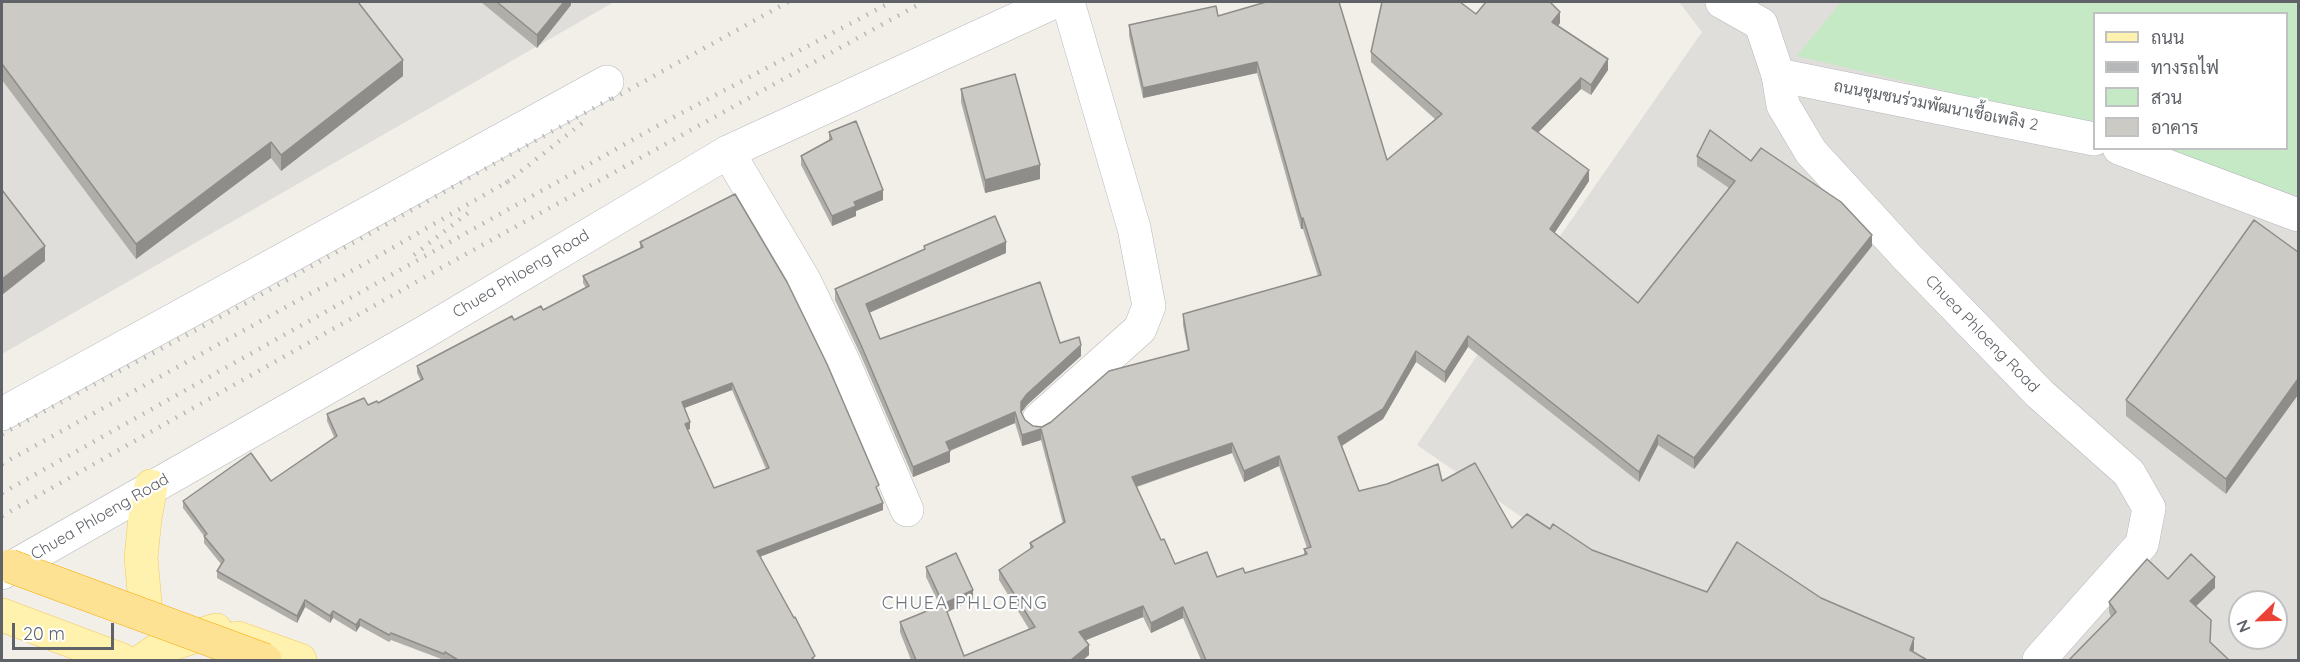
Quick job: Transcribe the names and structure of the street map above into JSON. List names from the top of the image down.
{
  "streets": {
    "street": ["ถนนชุมชนร่วมพัฒนาเชื้อเพลิง 2", "Chuea Phloeng Road"]
  },
  "crossings": [
    ["ถนนชุมชนร่วมพัฒนาเชื้อเพลิง 2", "Chuea Phloeng Road"]
  ],
  "districts": ["CHUEA PHLOENG"],
  "legend": [
    "ถนน",
    "ทางรถไฟ",
    "สวน",
    "อาคาร"
  ],
  "scale_bar": "20 m",
  "north": "bottom left"
}
